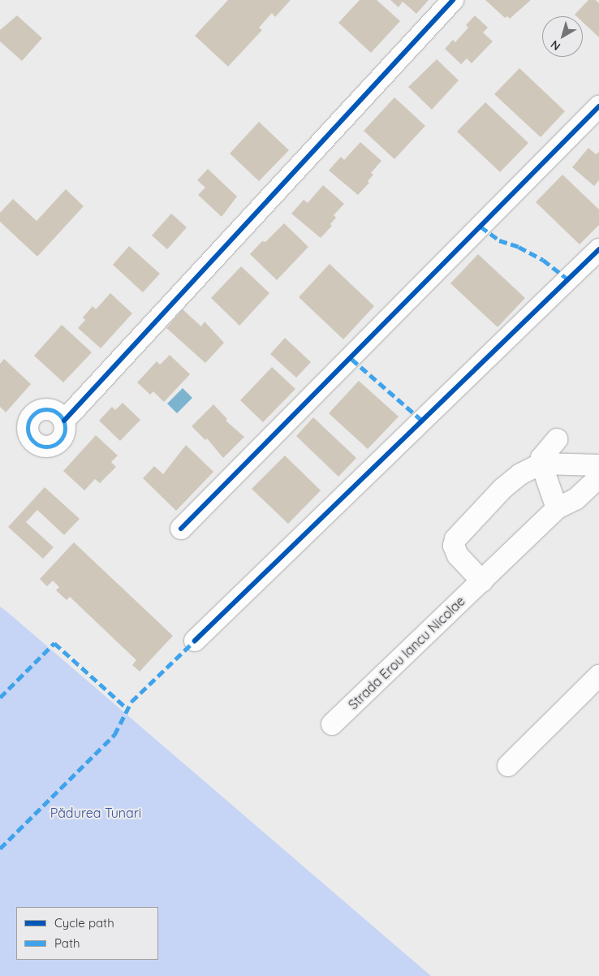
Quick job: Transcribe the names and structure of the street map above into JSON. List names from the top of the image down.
{
  "streets": {
    "street": ["Strada Erou Iancu Nicolae"]
  },
  "parks": ["Pădurea Tunari"],
  "legend": ["Cycle path", "Path"],
  "north": "bottom left"
}
